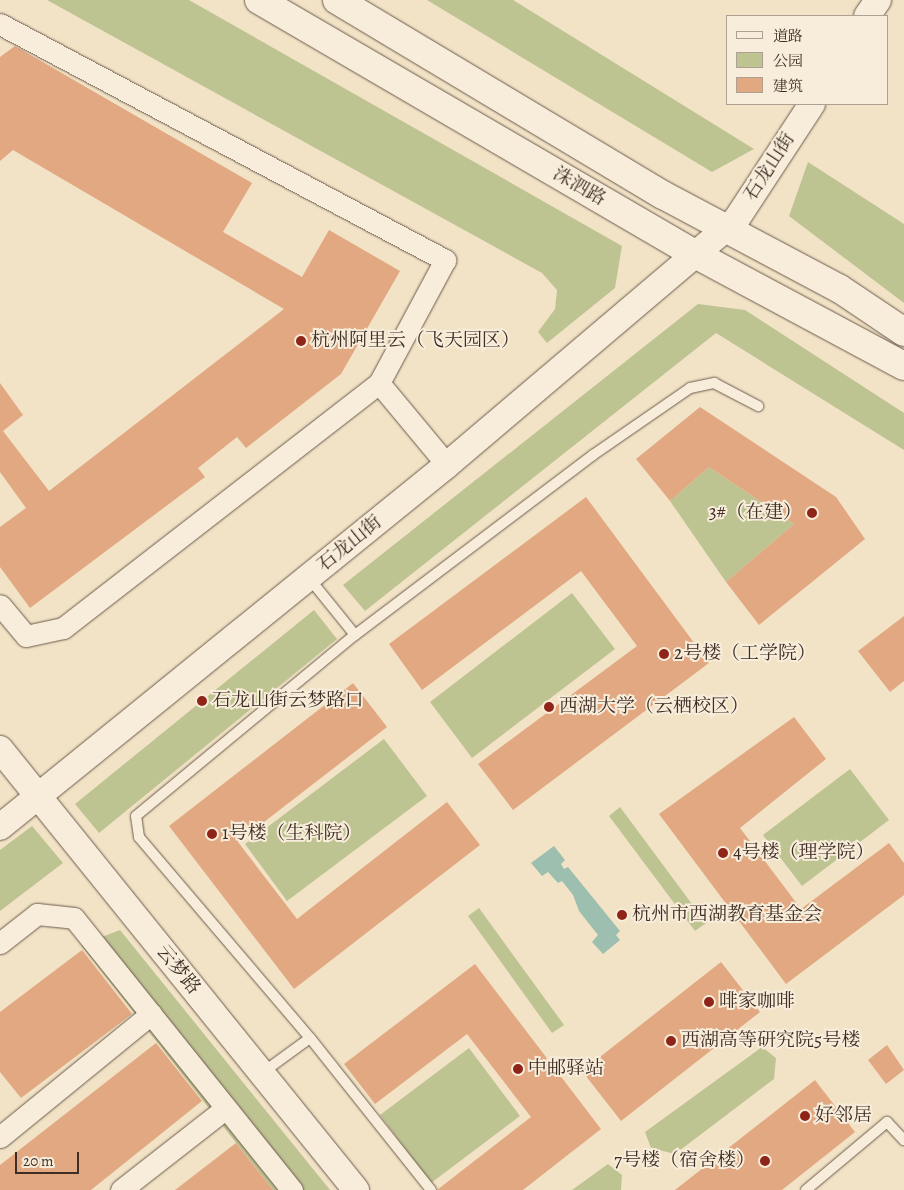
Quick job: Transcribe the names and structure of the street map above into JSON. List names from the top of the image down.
{
  "streets": {
    "main road": ["洙泗路"],
    "street": ["石龙山街", "云梦路"]
  },
  "crossings": [
    ["石龙山街", "洙泗路"],
    ["石龙山街", "云梦路"]
  ],
  "places": [
    "杭州阿里云（飞天园区）",
    "3#（在建）",
    "2号楼（工学院）",
    "石龙山街云梦路口",
    "西湖大学（云栖校区）",
    "1号楼（生科院）",
    "4号楼（理学院）",
    "杭州市西湖教育基金会",
    "啡家咖啡",
    "西湖高等研究院5号楼",
    "中邮驿站",
    "好邻居",
    "7号楼（宿舍楼）"
  ],
  "legend": ["道路", "公园", "建筑"],
  "scale_bar": "20 m"
}
